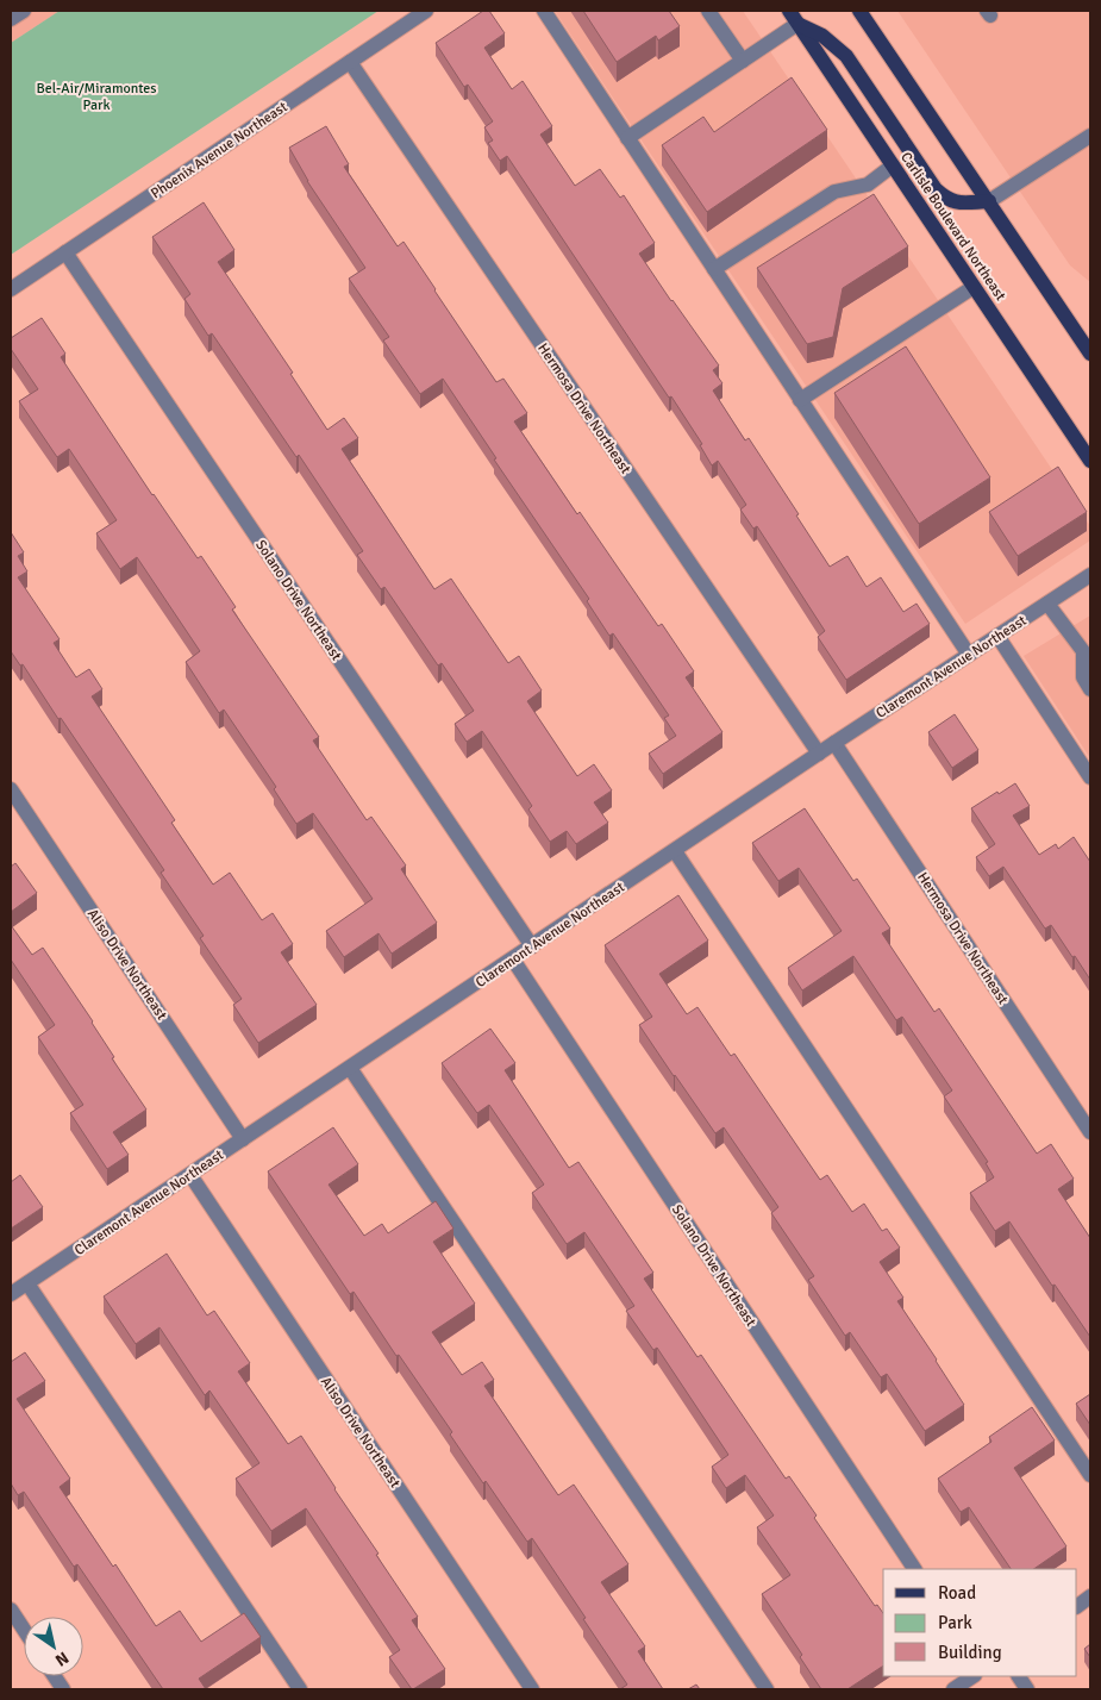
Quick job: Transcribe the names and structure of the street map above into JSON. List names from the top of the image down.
{
  "streets": {
    "main road": ["Carlisle Boulevard Northeast"],
    "street": [
      "Phoenix Avenue Northeast",
      "Hermosa Drive Northeast",
      "Solano Drive Northeast",
      "Claremont Avenue Northeast",
      "Aliso Drive Northeast"
    ]
  },
  "crossings": [
    ["Phoenix Avenue Northeast", "Hermosa Drive Northeast"],
    ["Phoenix Avenue Northeast", "Solano Drive Northeast"],
    ["Hermosa Drive Northeast", "Claremont Avenue Northeast"],
    ["Solano Drive Northeast", "Claremont Avenue Northeast"],
    ["Claremont Avenue Northeast", "Aliso Drive Northeast"]
  ],
  "parks": ["Bel-Air/Miramontes Park"],
  "legend": ["Road", "Park", "Building"],
  "north": "bottom right"
}
